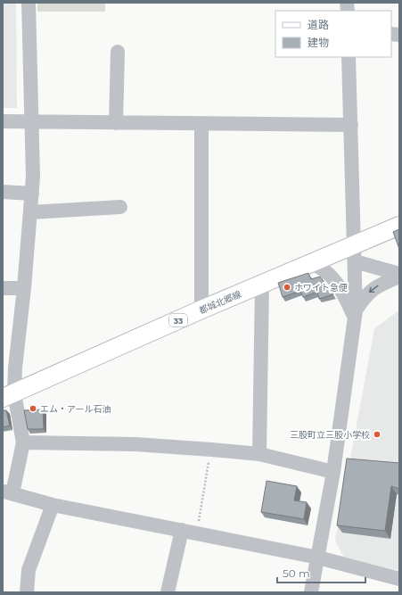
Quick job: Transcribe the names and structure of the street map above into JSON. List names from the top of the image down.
{
  "streets": {
    "main road": ["都城北郷線", "33"]
  },
  "places": ["ホワイト急便", "エム・アール石油", "三股町立三股小学校"],
  "legend": ["道路", "建物"],
  "scale_bar": "50 m"
}
